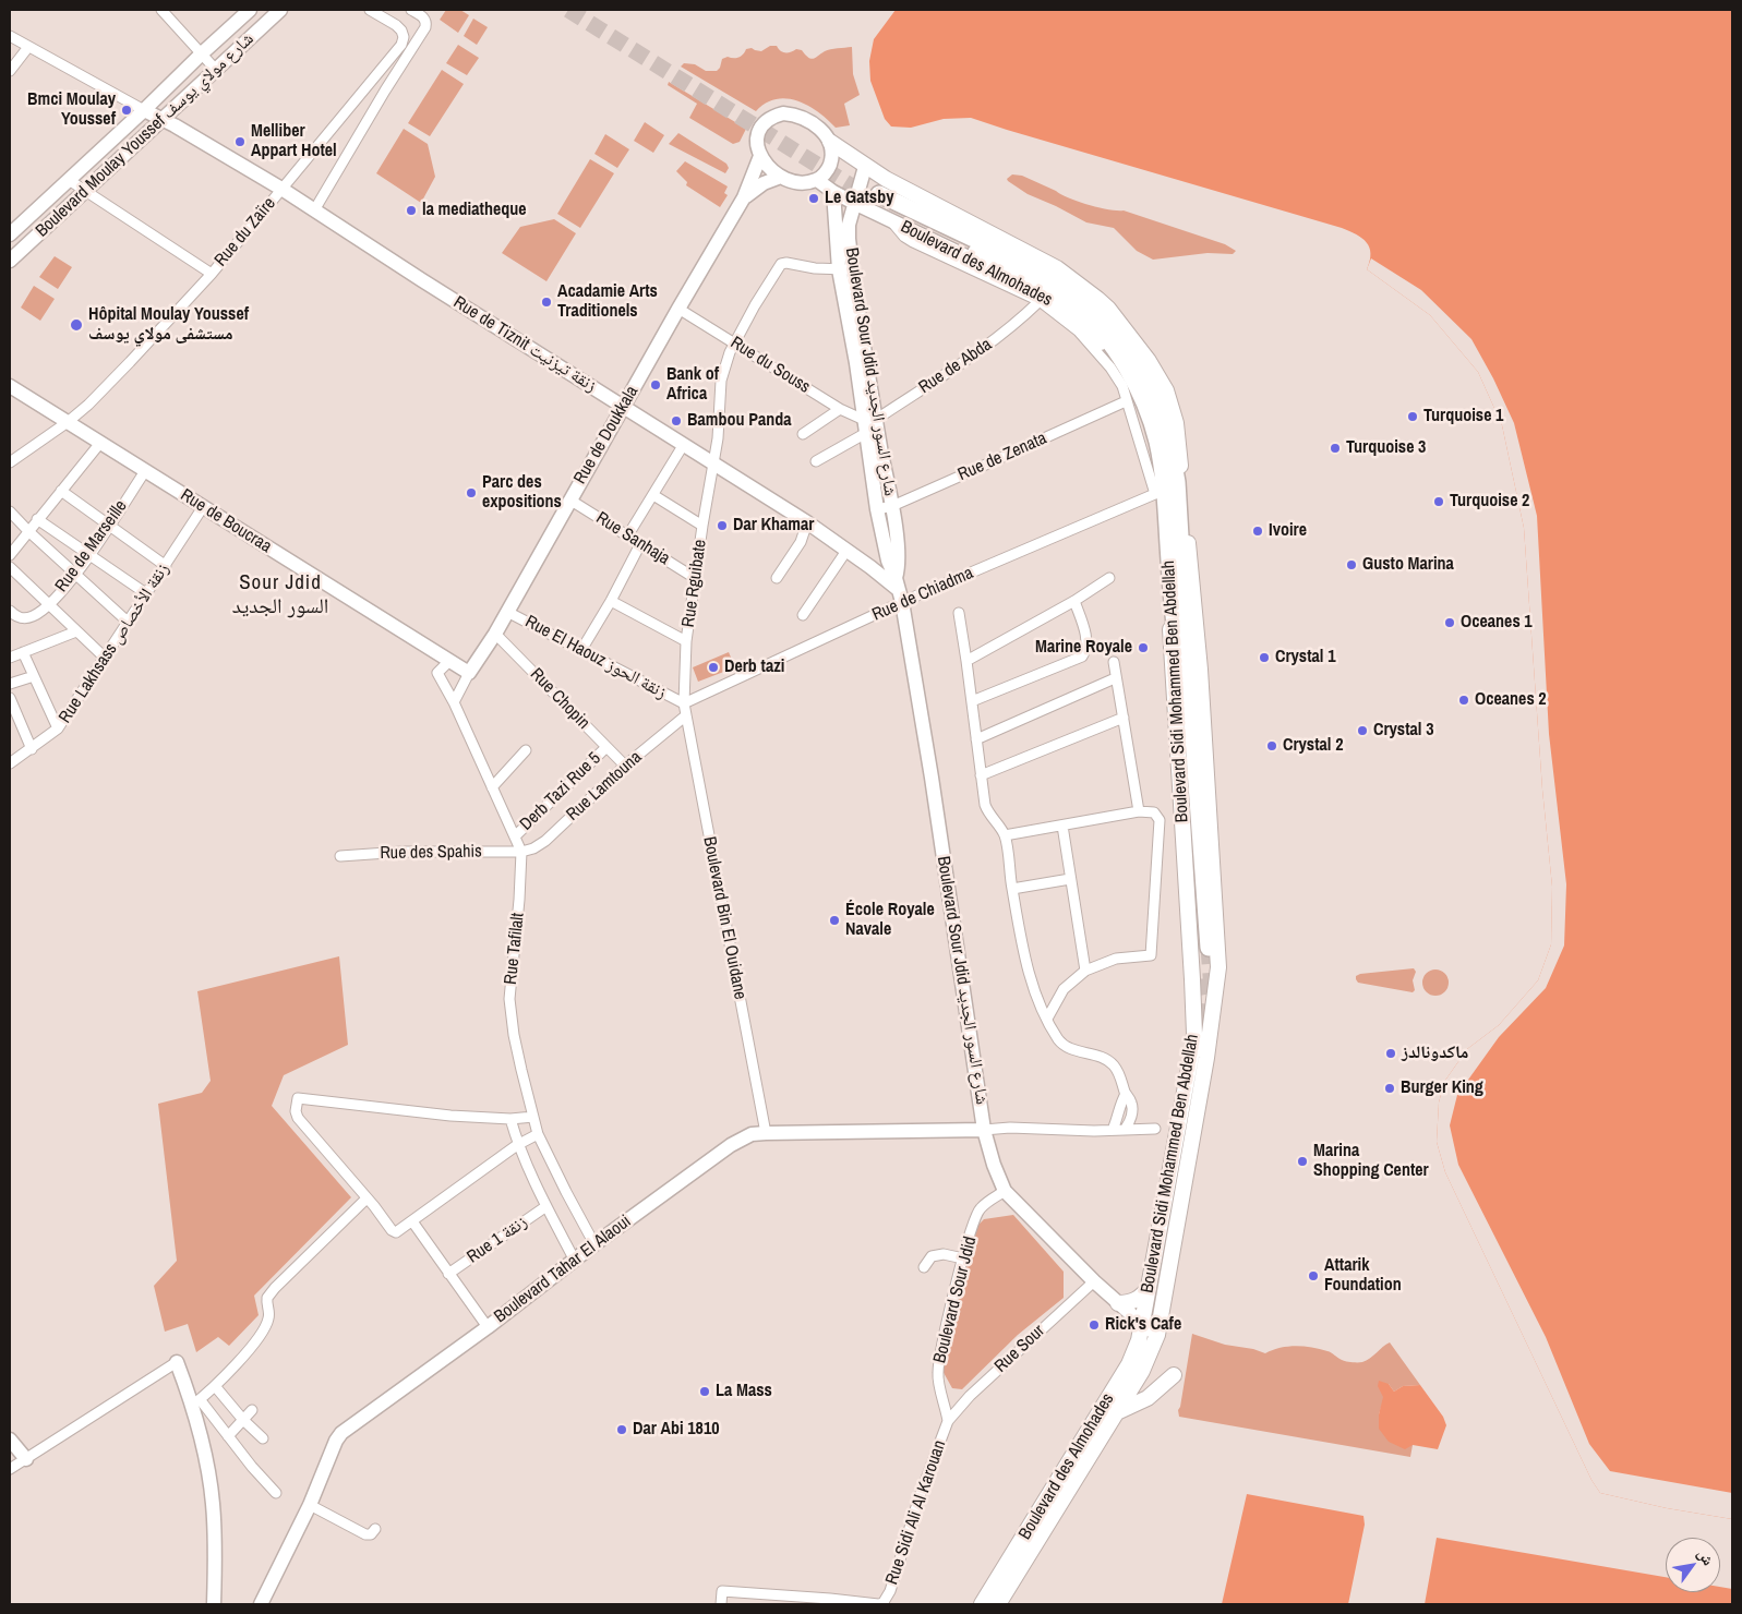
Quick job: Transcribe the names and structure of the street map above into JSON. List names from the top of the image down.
{
  "streets": {
    "highway": ["Boulevard Sidi Mohammed Ben Abdellah"],
    "main road": ["Boulevard des Almohades"],
    "street": [
      "Boulevard Moulay Youssef شارع مولاي يوسف",
      "Rue du Zaïre",
      "Rue de Tiznit زنقة تيزنيت",
      "Rue du Souss",
      "Rue de Abda",
      "Boulevard Sour Jdid شارع السور الجديد",
      "Rue de Doukkala",
      "Rue de Zenata",
      "Rue de Boucraa",
      "Rue Sanhaja",
      "Rue de Marseille",
      "Rue Rguibate",
      "Rue de Chiadma",
      "Rue Lakhsass زنقة الأخصاص",
      "Rue El Haouz زنقة الحوز",
      "Rue Chopin",
      "Rue Lamtouna",
      "Derb Tazi Rue 5",
      "Rue des Spahis",
      "Boulevard Bin El Ouidane",
      "Rue Tafilalt",
      "Rue 1 زنقة",
      "Boulevard Tahar El Alaoui",
      "Boulevard Sour Jdid",
      "Rue Sour",
      "Rue Sidi Ali Al Karouan"
    ]
  },
  "crossings": [
    ["Boulevard Moulay Youssef شارع مولاي يوسف", "Rue de Tiznit زنقة تيزنيت"],
    ["Rue du Zaïre", "Rue de Tiznit زنقة تيزنيت"],
    ["Rue du Zaïre", "Rue de Boucraa"],
    ["Boulevard des Almohades", "Boulevard Sour Jdid شارع السور الجديد"],
    ["Boulevard des Almohades", "Rue de Doukkala"],
    ["Boulevard des Almohades", "Rue de Zenata"],
    ["Boulevard des Almohades", "Boulevard Sidi Mohammed Ben Abdellah"],
    ["Rue de Tiznit زنقة تيزنيت", "Boulevard Sour Jdid شارع السور الجديد"],
    ["Rue de Tiznit زنقة تيزنيت", "Rue de Doukkala"],
    ["Rue de Tiznit زنقة تيزنيت", "Rue Rguibate"],
    ["Rue de Tiznit زنقة تيزنيت", "Rue de Chiadma"],
    ["Rue du Souss", "Rue de Abda"],
    ["Rue du Souss", "Boulevard Sour Jdid شارع السور الجديد"],
    ["Rue du Souss", "Rue de Doukkala"],
    ["Rue du Souss", "Rue Rguibate"],
    ["Rue de Abda", "Boulevard Sour Jdid شارع السور الجديد"],
    ["Boulevard Sour Jdid شارع السور الجديد", "Rue de Zenata"],
    ["Boulevard Sour Jdid شارع السور الجديد", "Rue Rguibate"],
    ["Boulevard Sour Jdid شارع السور الجديد", "Rue de Chiadma"],
    ["Boulevard Sour Jdid شارع السور الجديد", "Boulevard Sidi Mohammed Ben Abdellah"],
    ["Boulevard Sour Jdid شارع السور الجديد", "Boulevard Tahar El Alaoui"],
    ["Boulevard Sour Jdid شارع السور الجديد", "Boulevard Sour Jdid"],
    ["Boulevard Sour Jdid شارع السور الجديد", "Rue Sour"],
    ["Rue de Doukkala", "Rue de Boucraa"],
    ["Rue de Doukkala", "Rue Sanhaja"],
    ["Rue de Doukkala", "Rue El Haouz زنقة الحوز"],
    ["Rue de Doukkala", "Rue Chopin"],
    ["Rue de Zenata", "Boulevard Sidi Mohammed Ben Abdellah"],
    ["Rue de Boucraa", "Rue de Marseille"],
    ["Rue de Boucraa", "Rue Lakhsass زنقة الأخصاص"],
    ["Rue de Boucraa", "Rue Tafilalt"],
    ["Rue Sanhaja", "Rue Rguibate"],
    ["Rue Rguibate", "Rue de Chiadma"],
    ["Rue Rguibate", "Rue El Haouz زنقة الحوز"],
    ["Rue Rguibate", "Boulevard Bin El Ouidane"],
    ["Rue de Chiadma", "Rue El Haouz زنقة الحوز"],
    ["Rue de Chiadma", "Boulevard Sidi Mohammed Ben Abdellah"],
    ["Rue de Chiadma", "Boulevard Bin El Ouidane"],
    ["Rue El Haouz زنقة الحوز", "Boulevard Bin El Ouidane"],
    ["Rue Chopin", "Rue Lamtouna"],
    ["Rue Chopin", "Derb Tazi Rue 5"],
    ["Rue Lamtouna", "Rue des Spahis"],
    ["Rue Lamtouna", "Boulevard Bin El Ouidane"],
    ["Rue Lamtouna", "Rue Tafilalt"],
    ["Derb Tazi Rue 5", "Rue Tafilalt"],
    ["Rue des Spahis", "Rue Tafilalt"],
    ["Boulevard Bin El Ouidane", "Boulevard Tahar El Alaoui"],
    ["Rue Tafilalt", "Boulevard Tahar El Alaoui"],
    ["Boulevard Sour Jdid", "Rue Sour"],
    ["Boulevard Sour Jdid", "Rue Sidi Ali Al Karouan"],
    ["Rue Sour", "Rue Sidi Ali Al Karouan"]
  ],
  "districts": ["Sour Jdid السور الجديد"],
  "places": [
    "Bmci Moulay Youssef",
    "Melliber Appart Hotel",
    "Le Gatsby",
    "la mediatheque",
    "Acadamie Arts Traditionels",
    "Hôpital Moulay Youssef مستشفى مولاي يوسف",
    "Bank of Africa",
    "Turquoise 1",
    "Bambou Panda",
    "Turquoise 3",
    "Parc des expositions",
    "Turquoise 2",
    "Dar Khamar",
    "Ivoire",
    "Gusto Marina",
    "Oceanes 1",
    "Marine Royale",
    "Crystal 1",
    "Derb tazi",
    "Oceanes 2",
    "Crystal 3",
    "Crystal 2",
    "École Royale Navale",
    "ماكدونالدز",
    "Burger King",
    "Marina Shopping Center",
    "Attarik Foundation",
    "Rick's Cafe",
    "La Mass",
    "Dar Abi 1810"
  ],
  "north": "top right"
}
